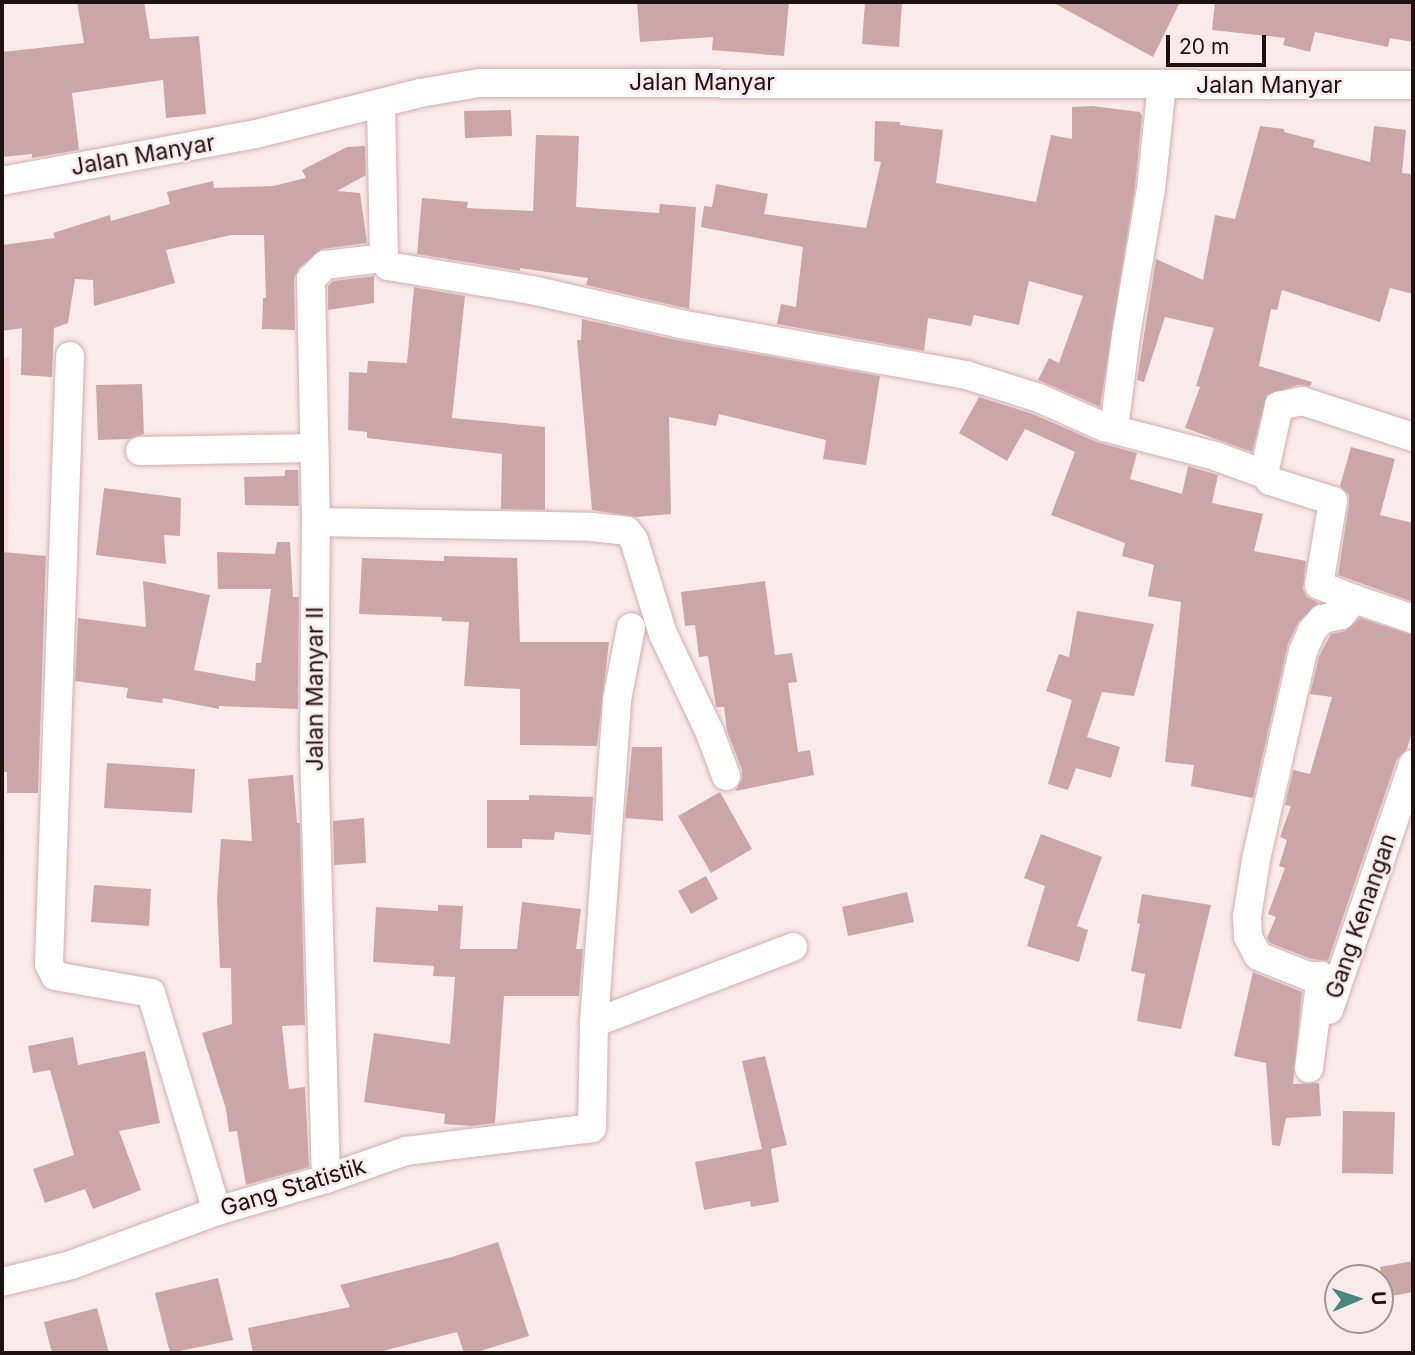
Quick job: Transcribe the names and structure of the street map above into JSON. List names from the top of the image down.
{
  "streets": {
    "street": [
      "Jalan Manyar",
      "Jalan Manyar II",
      "Gang Kenangan",
      "Gang Statistik"
    ]
  },
  "crossings": [
    ["Jalan Manyar II", "Gang Statistik"]
  ],
  "scale_bar": "20 m",
  "north": "right"
}
